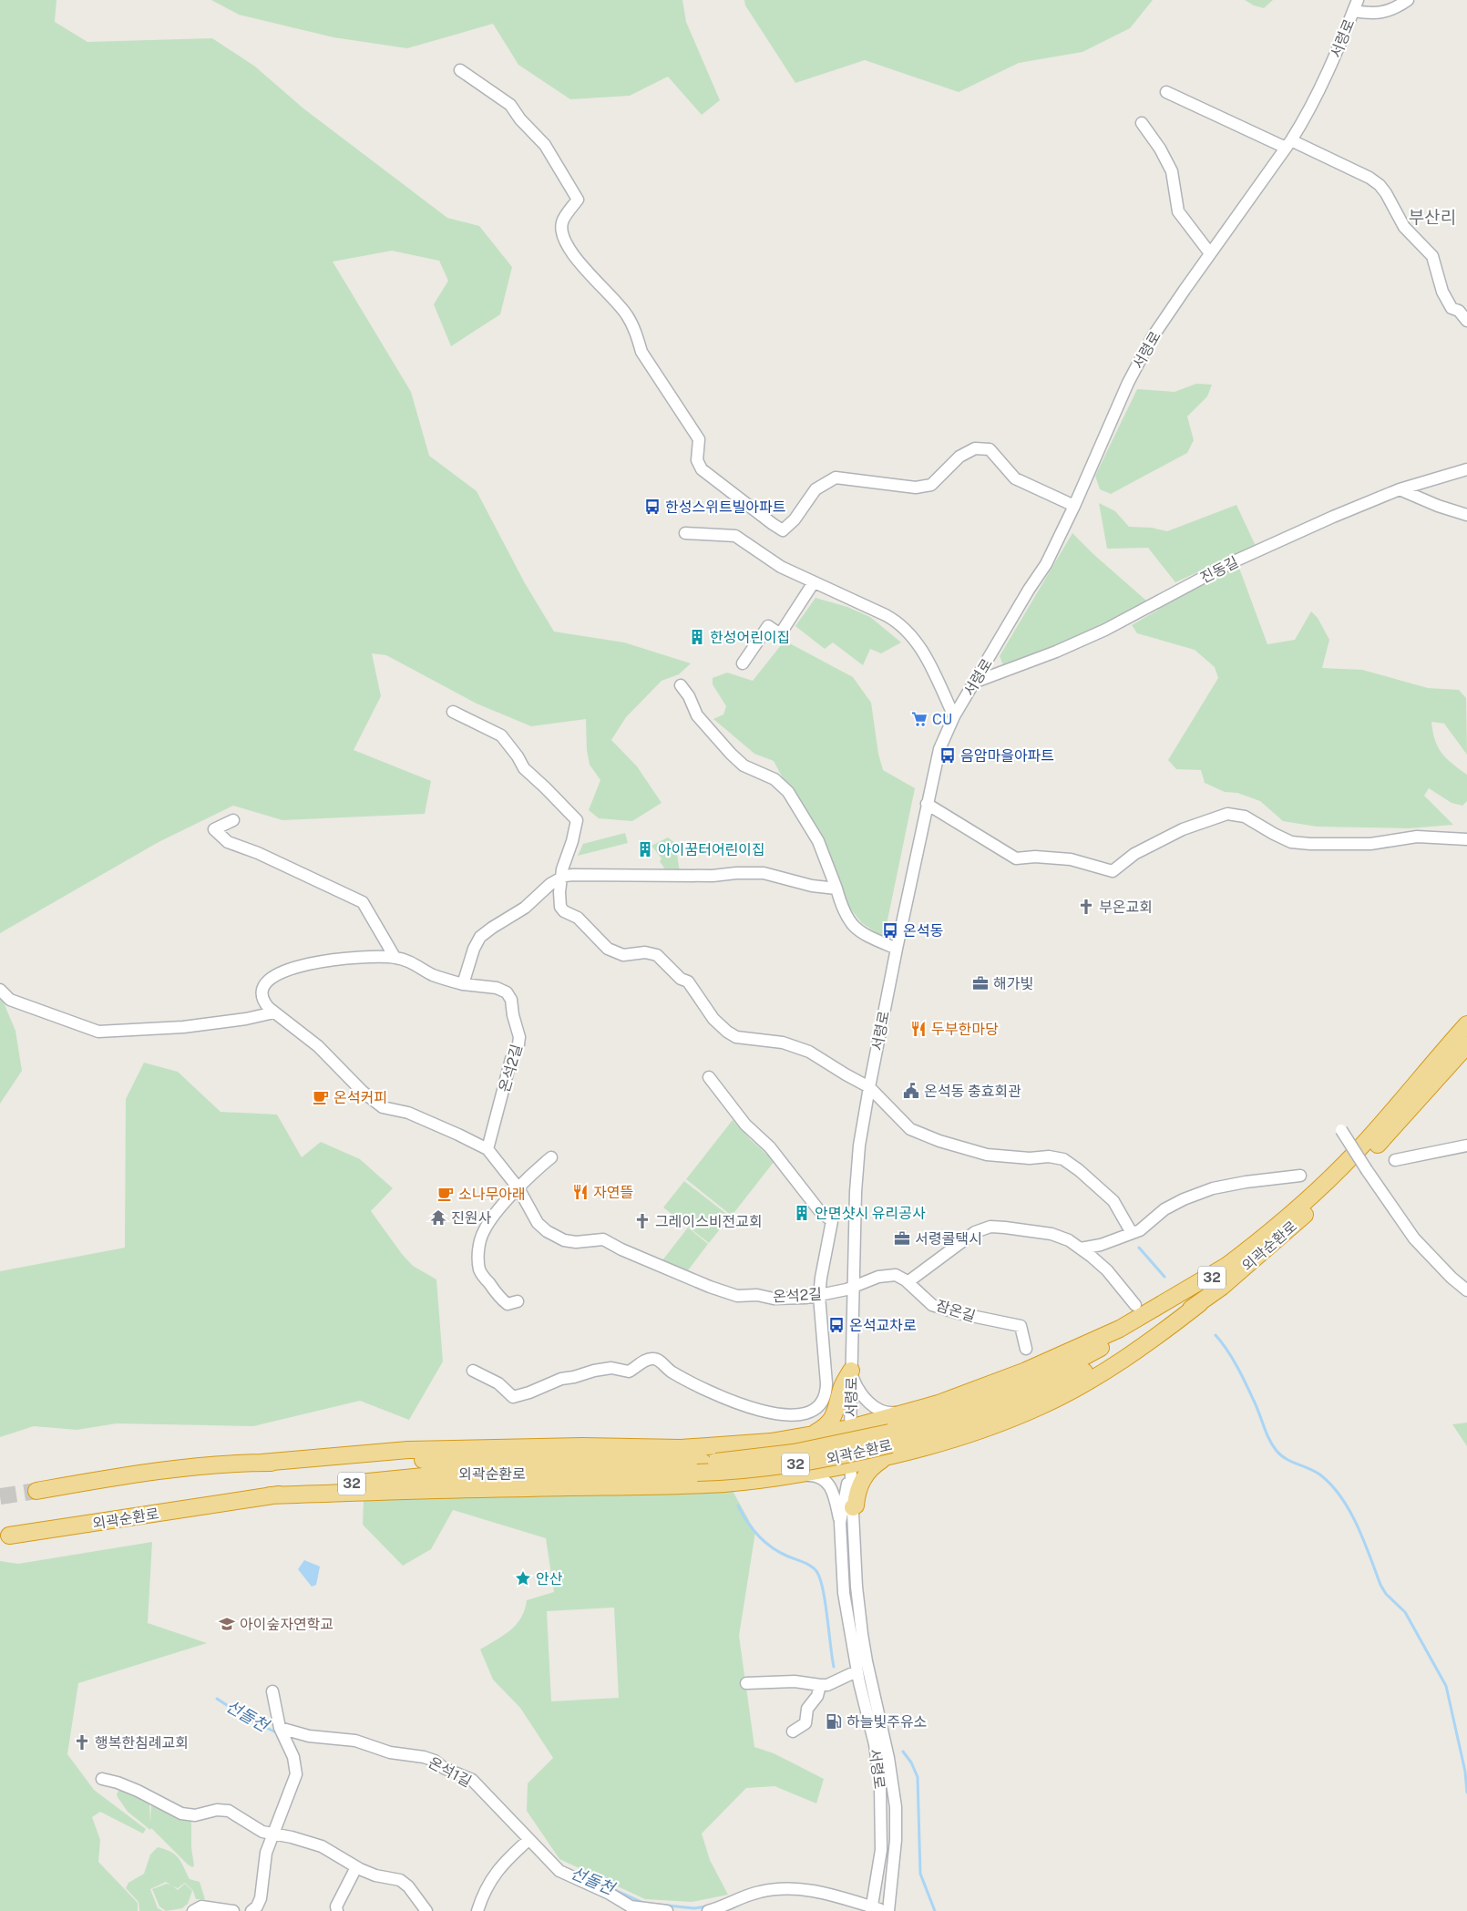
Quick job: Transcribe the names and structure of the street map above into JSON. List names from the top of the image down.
{
  "streets": {
    "highway": ["외곽순환로", "32"],
    "street": [
      "서령로",
      "진동길",
      "온석2길",
      "잠온길",
      "온석1길"
    ]
  },
  "crossings": [
    ["서령로", "진동길"],
    ["서령로", "온석2길"],
    ["서령로", "잠온길"],
    ["온석2길", "잠온길"]
  ],
  "districts": ["부산리"],
  "water": ["선돌천"],
  "places": {
    "bus stop": [
      "한성스위트빌아파트",
      "음암마을아파트",
      "온석동",
      "온석교차로"
    ],
    "building": ["한성어린이집", "아이꿈터어린이집", "안면샷시 유리공사"],
    "supermarket": ["CU"],
    "church": ["부온교회", "그레이스비전교회", "행복한침례교회"],
    "office": ["해가빛", "서령콜택시"],
    "restaurant": ["두부한마당", "자연뜰"],
    "public building": ["온석동 충효회관"],
    "cafe": ["온석커피", "소나무아래"],
    "temple": ["진원사"],
    "place": ["안산"],
    "school or university": ["아이숲자연학교"],
    "fuel station": ["하늘빛주유소"]
  }
}
